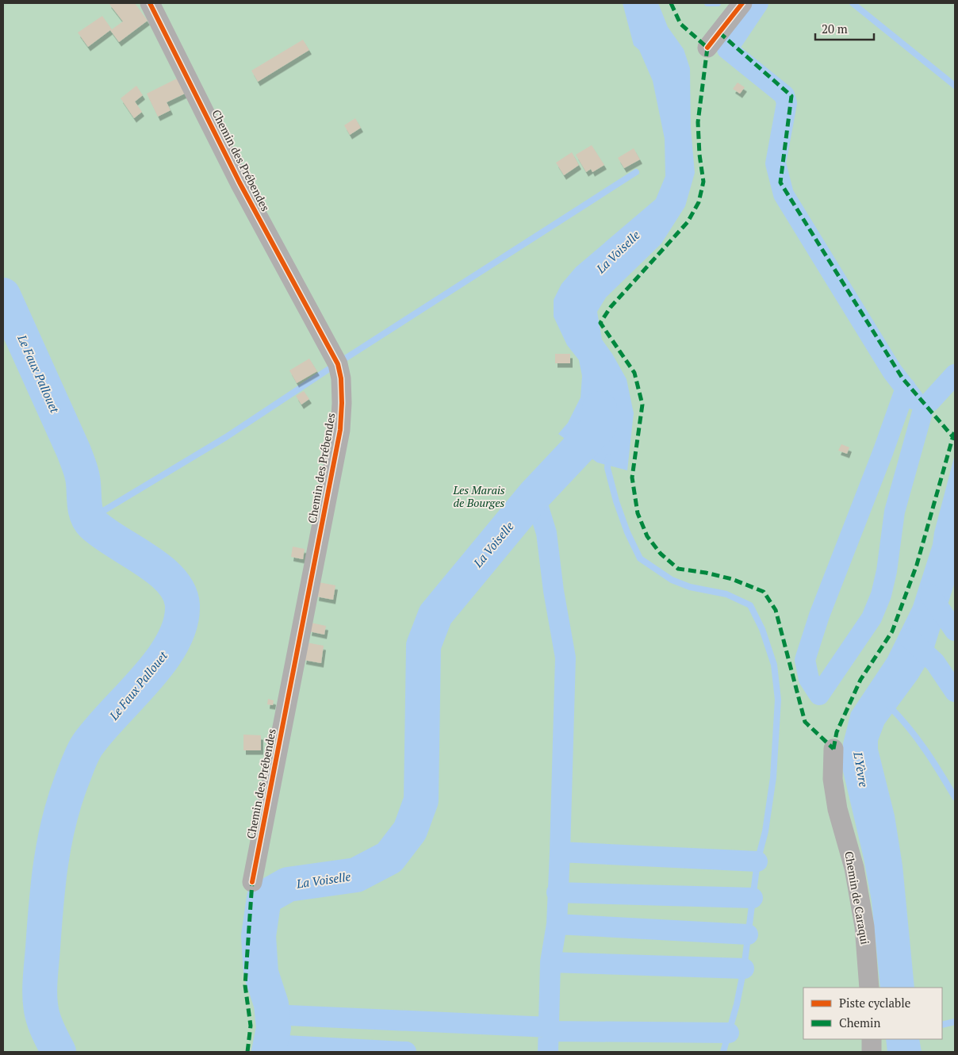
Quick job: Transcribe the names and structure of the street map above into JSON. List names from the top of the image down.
{
  "streets": {
    "street": ["Chemin des Prébendes", "Chemin de Caraqui"]
  },
  "water": ["La Voiselle", "Le Faux Pallouet", "L'Yèvre"],
  "parks": ["Les Marais de Bourges"],
  "legend": ["Piste cyclable", "Chemin"],
  "scale_bar": "20 m"
}
